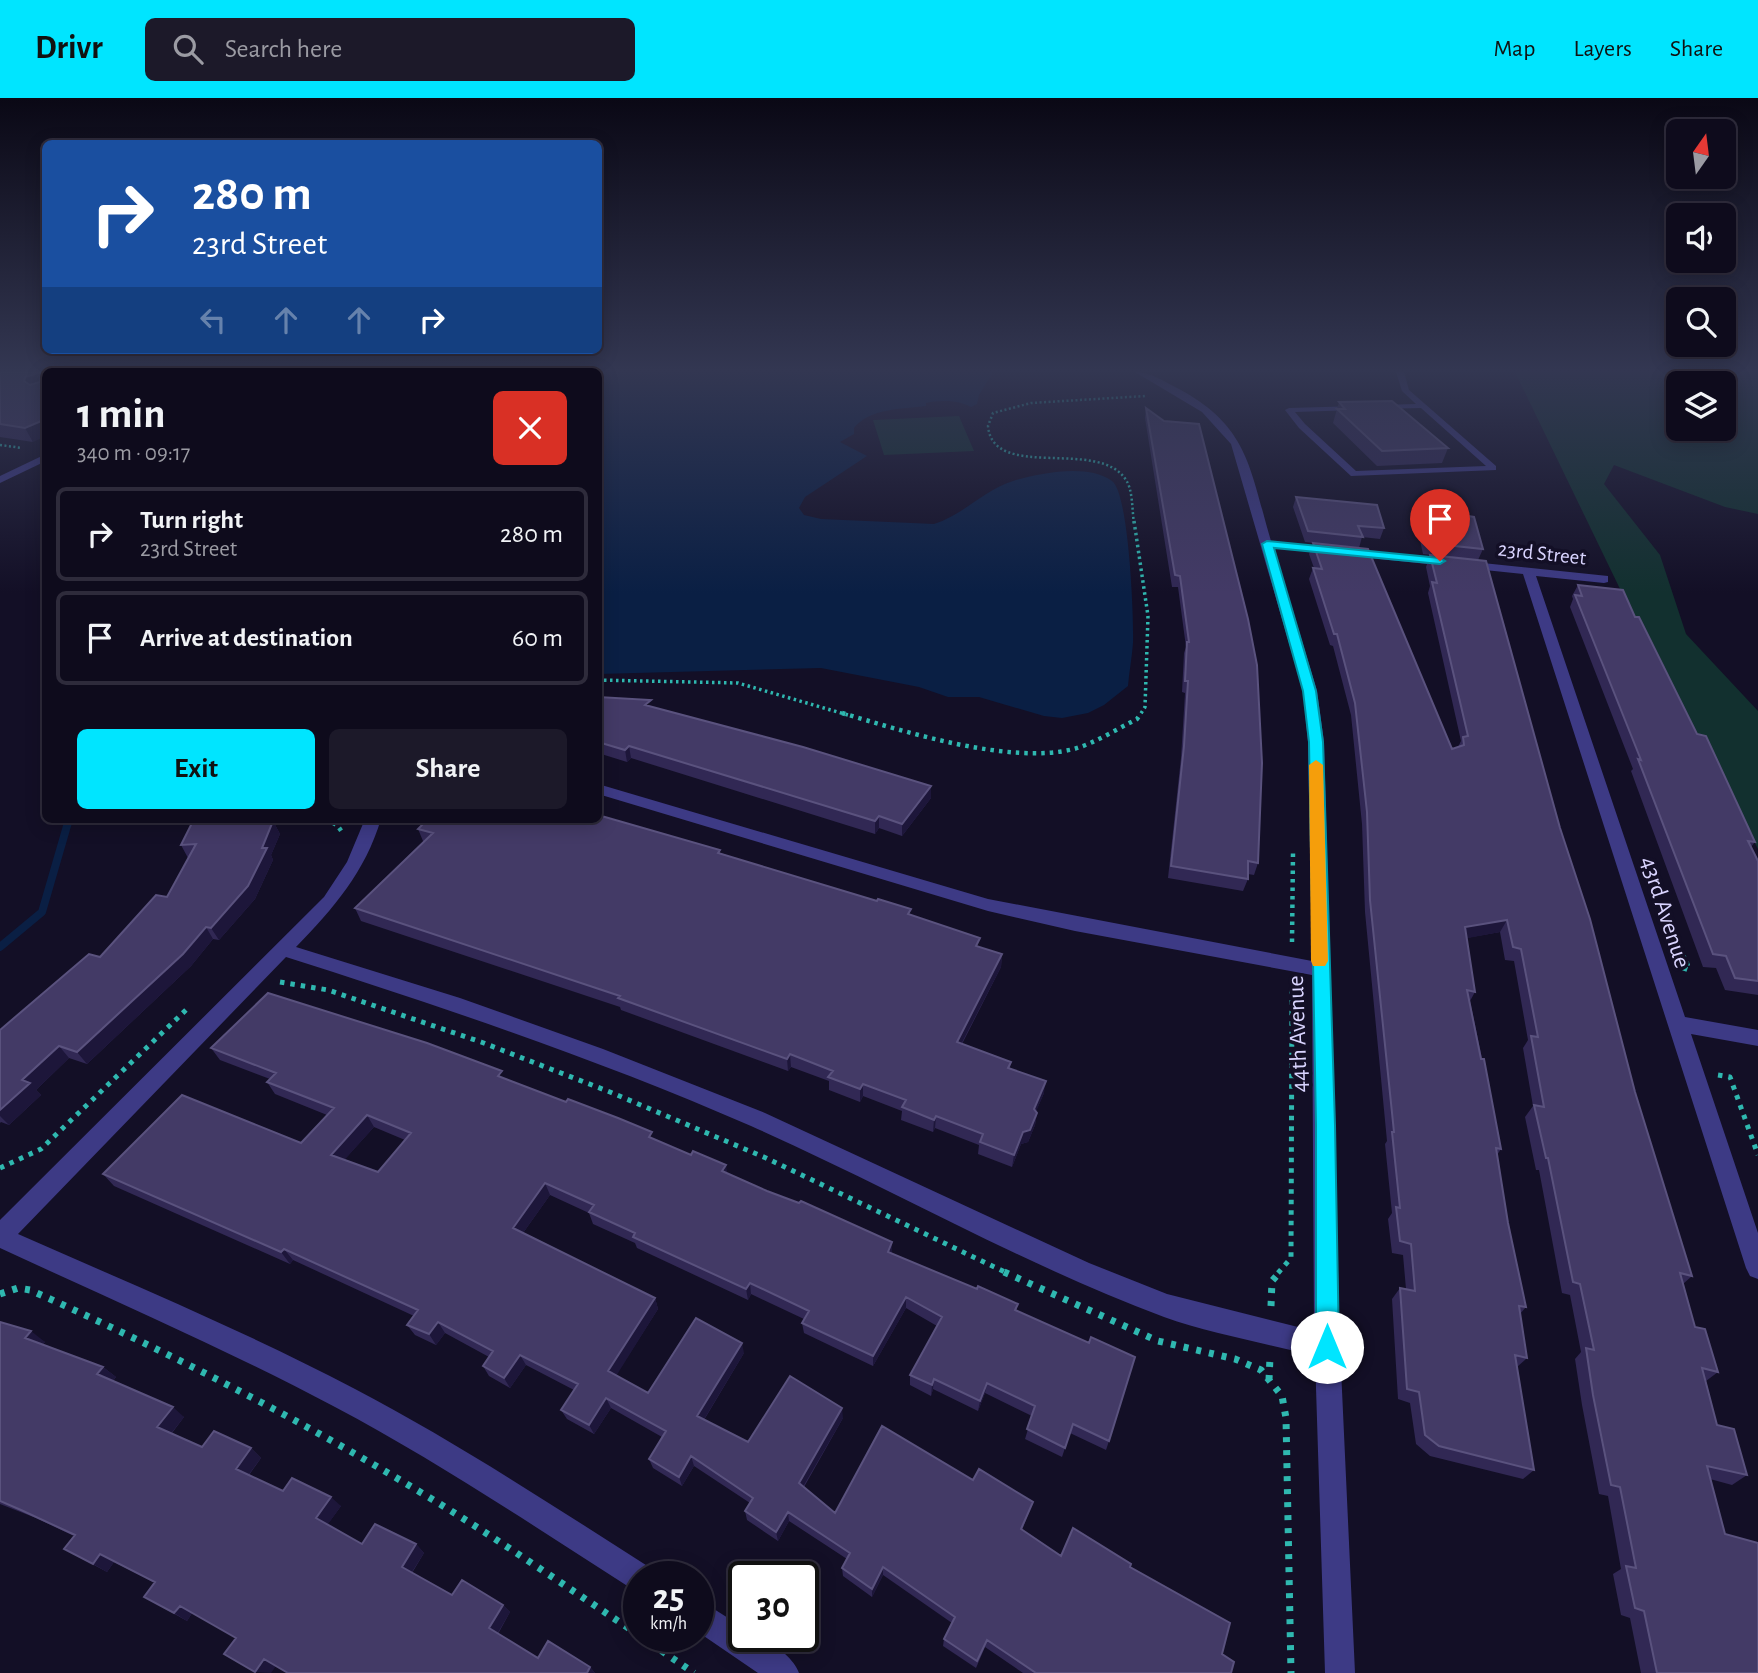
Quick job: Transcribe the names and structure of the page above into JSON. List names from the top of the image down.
{
  "streets": {
    "street": ["23rd Street", "43rd Avenue", "44th Avenue"]
  },
  "crossings": [
    ["23rd Street", "43rd Avenue"],
    ["23rd Street", "44th Avenue"]
  ],
  "north": "top",
  "page": {
    "header": "Drivr",
    "search": "Search here",
    "nav": ["Map", "Layers", "Share"],
    "turn": ["280 m", "23rd Street"],
    "heading": ["1 min", "340 m · 09:17"],
    "list": [
      {
        "name": "Turn right",
        "note": "23rd Street",
        "value": "280 m"
      },
      {
        "name": "Arrive at destination",
        "value": "60 m"
      }
    ],
    "buttons": ["Exit", "Share"],
    "speed": "25 km/h",
    "limit": "30"
  }
}
